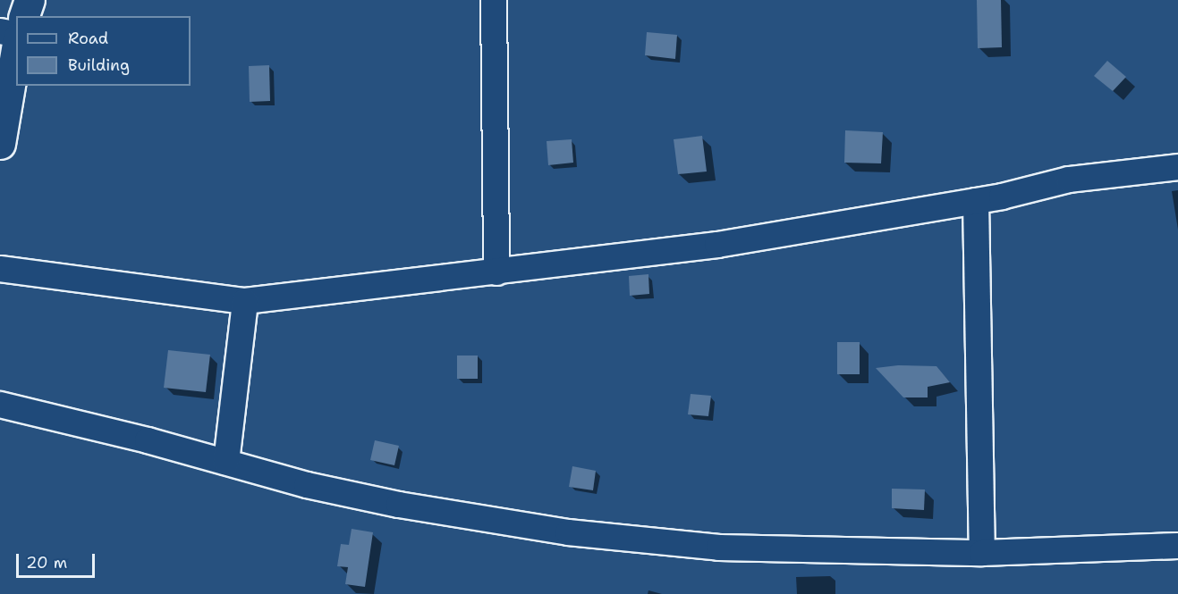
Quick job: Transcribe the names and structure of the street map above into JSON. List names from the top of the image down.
{
  "legend": ["Road", "Building"],
  "scale_bar": "20 m"
}
